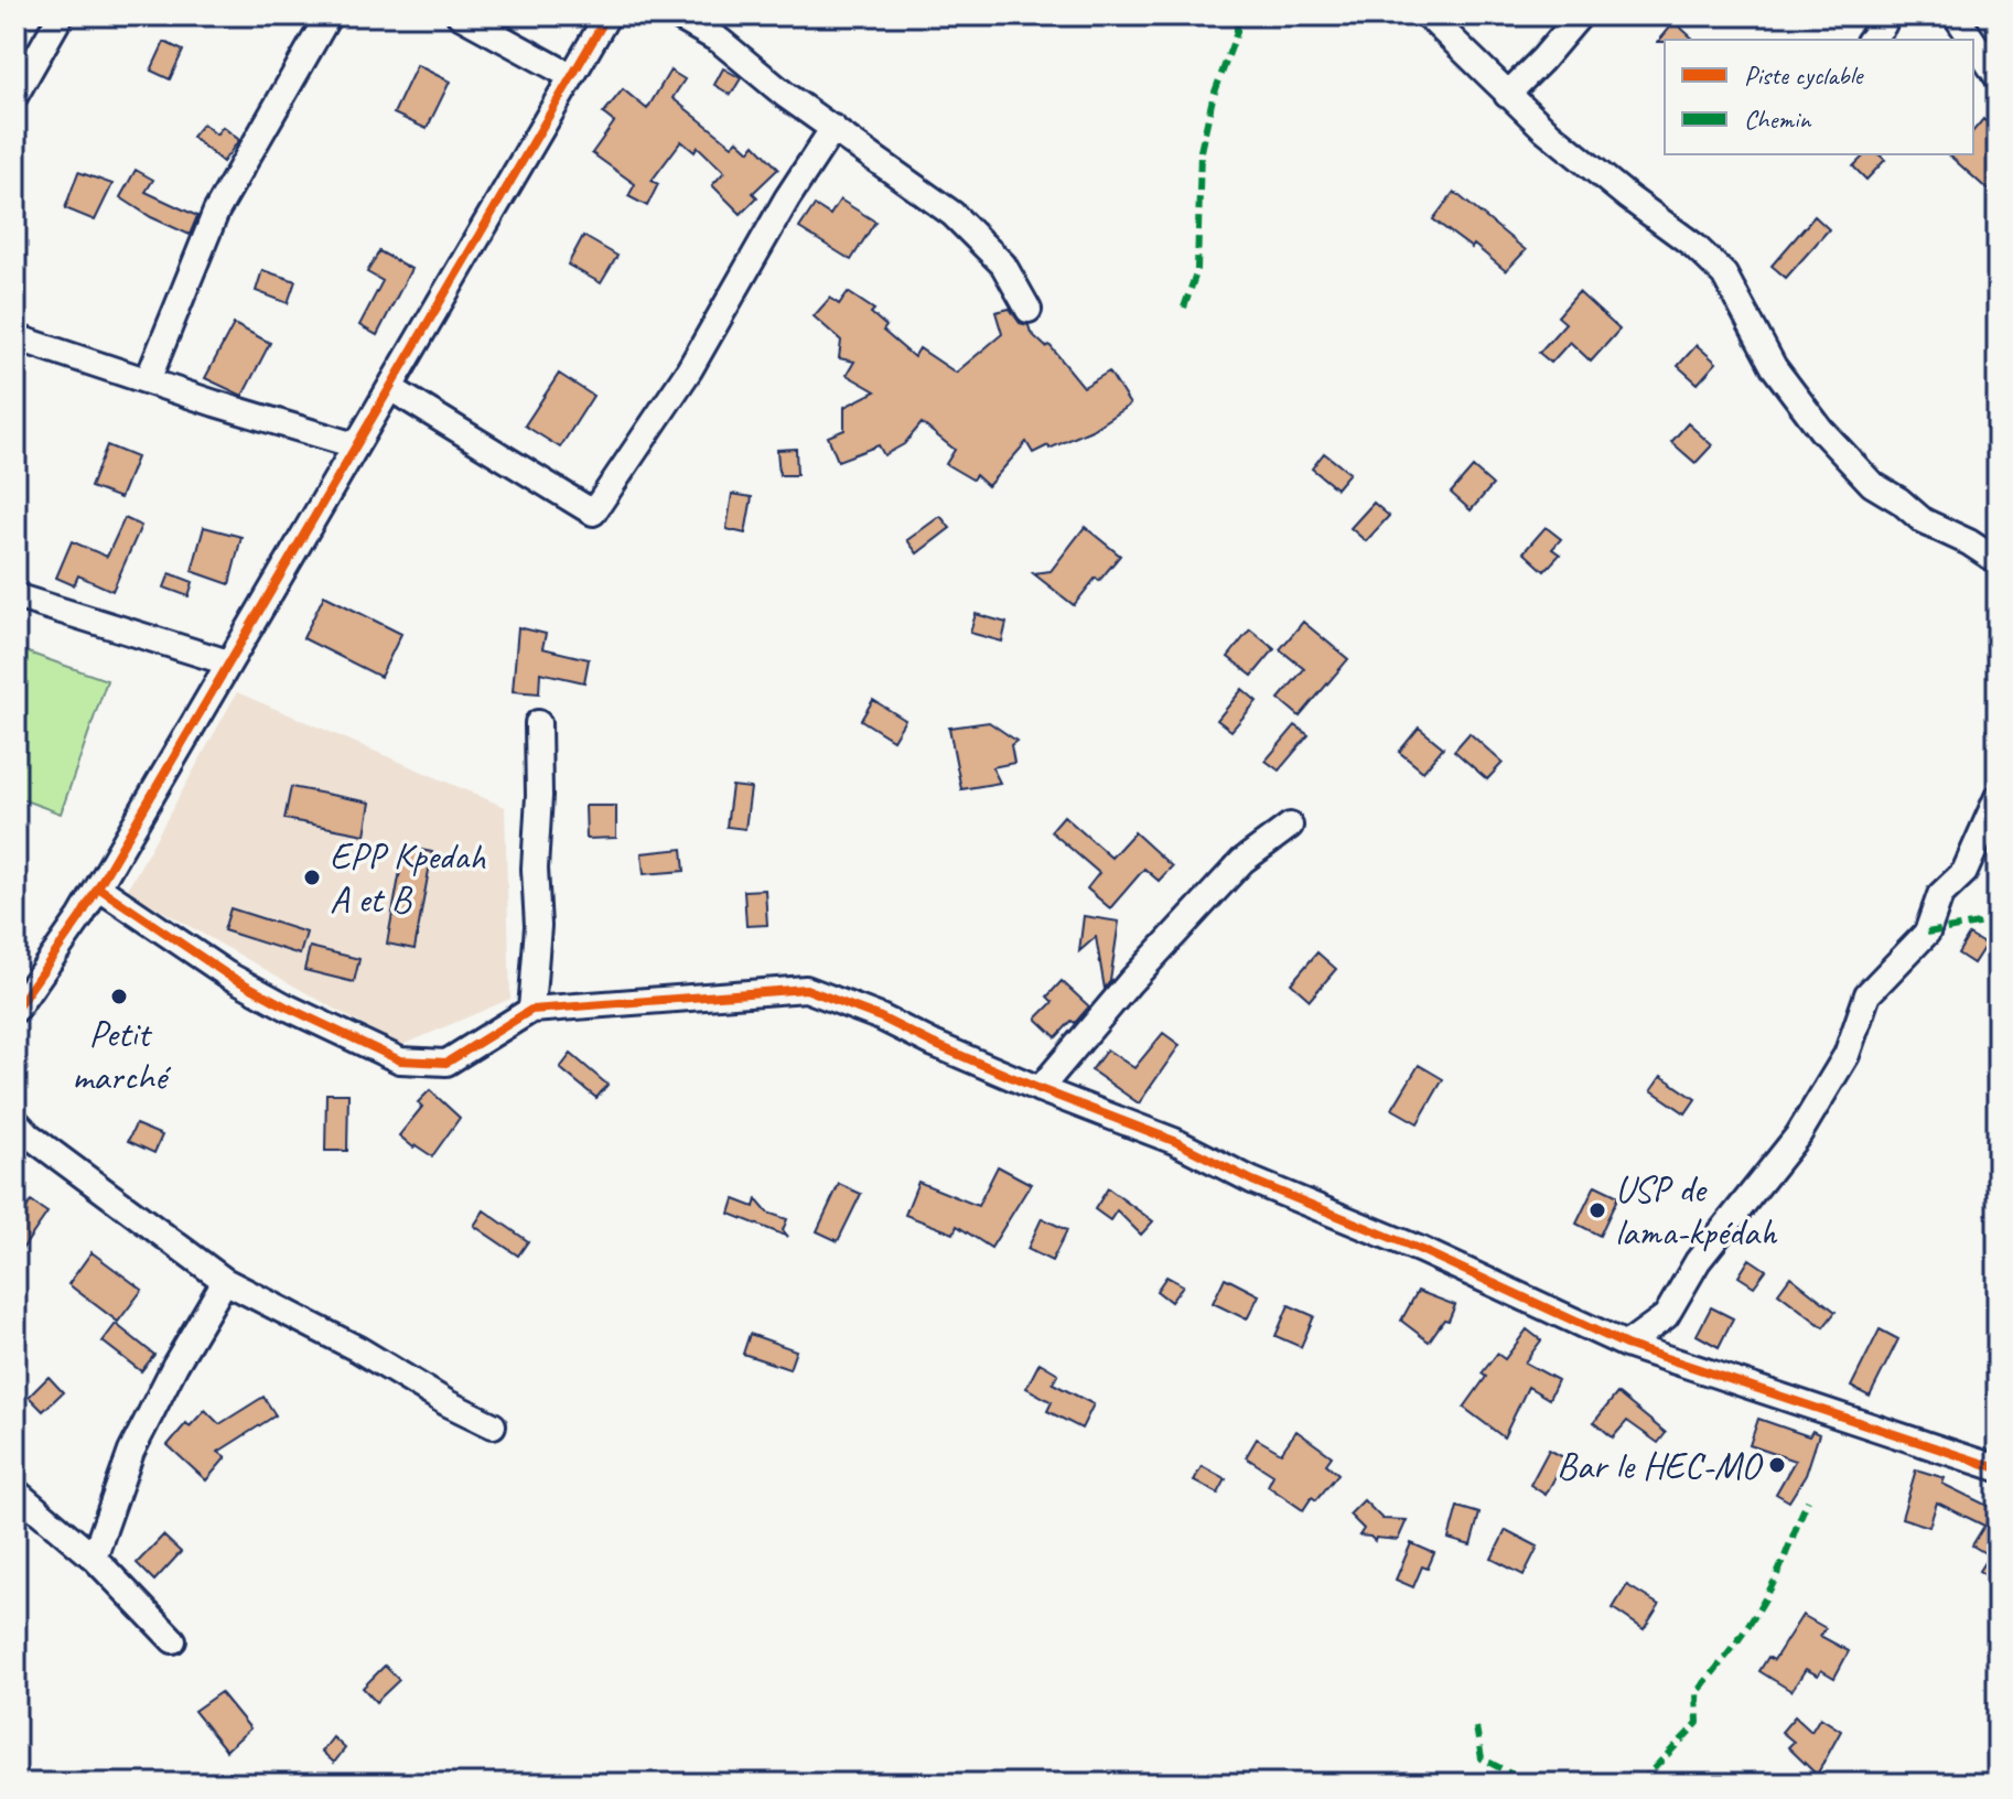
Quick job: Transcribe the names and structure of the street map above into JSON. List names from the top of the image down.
{
  "places": [
    "EPP Kpedah A et B",
    "Petit marché",
    "USP de lama-kpédah",
    "Bar le HEC-MO"
  ],
  "legend": ["Piste cyclable", "Chemin"]
}
